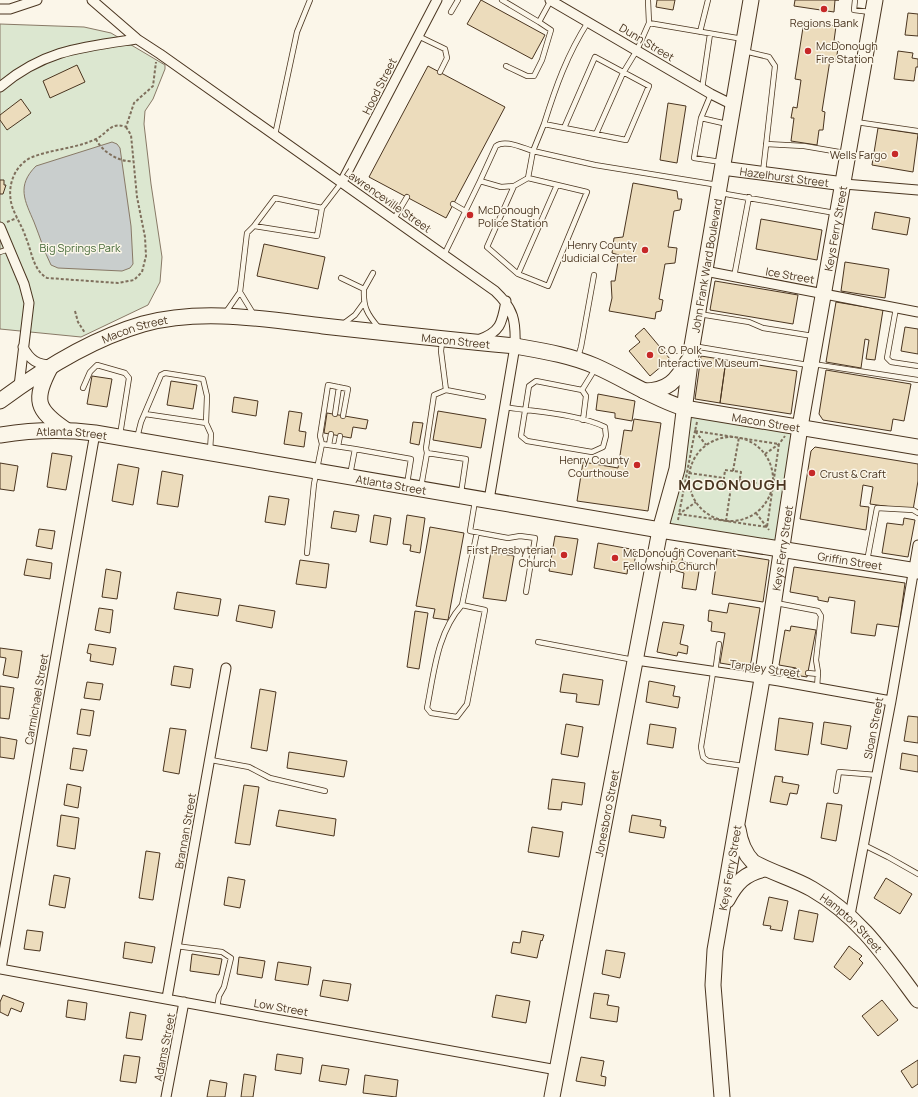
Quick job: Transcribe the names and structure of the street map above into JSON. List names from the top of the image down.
{
  "streets": {
    "main road": [
      "Hazelhurst Street",
      "Keys Ferry Street",
      "John Frank Ward Boulevard",
      "Macon Street",
      "Atlanta Street",
      "Griffin Street",
      "Jonesboro Street",
      "Hampton Street"
    ],
    "street": [
      "Dunn Street",
      "Hood Street",
      "Lawrenceville Street",
      "Ice Street",
      "Tarpley Street",
      "Carmichael Street",
      "Sloan Street",
      "Brannan Street",
      "Low Street",
      "Adams Street"
    ]
  },
  "crossings": [
    ["Dunn Street", "John Frank Ward Boulevard"],
    ["Hood Street", "Lawrenceville Street"],
    ["Hazelhurst Street", "Keys Ferry Street"],
    ["Hazelhurst Street", "John Frank Ward Boulevard"],
    ["Lawrenceville Street", "Macon Street"],
    ["Lawrenceville Street", "Atlanta Street"],
    ["Keys Ferry Street", "Ice Street"],
    ["Keys Ferry Street", "Macon Street"],
    ["Keys Ferry Street", "Atlanta Street"],
    ["Keys Ferry Street", "Griffin Street"],
    ["Keys Ferry Street", "Tarpley Street"],
    ["Keys Ferry Street", "Hampton Street"],
    ["John Frank Ward Boulevard", "Ice Street"],
    ["John Frank Ward Boulevard", "Macon Street"],
    ["John Frank Ward Boulevard", "Atlanta Street"],
    ["John Frank Ward Boulevard", "Jonesboro Street"],
    ["Atlanta Street", "Griffin Street"],
    ["Atlanta Street", "Carmichael Street"],
    ["Atlanta Street", "Jonesboro Street"],
    ["Griffin Street", "Sloan Street"],
    ["Tarpley Street", "Sloan Street"],
    ["Tarpley Street", "Jonesboro Street"],
    ["Carmichael Street", "Low Street"],
    ["Sloan Street", "Hampton Street"],
    ["Jonesboro Street", "Low Street"],
    ["Brannan Street", "Low Street"],
    ["Low Street", "Adams Street"]
  ],
  "districts": ["MCDONOUGH"],
  "parks": ["Big Springs Park"],
  "places": [
    "Regions Bank",
    "McDonough Fire Station",
    "Wells Fargo",
    "McDonough Police Station",
    "Henry County Judicial Center",
    "C.O. Polk Interactive Museum",
    "Henry County Courthouse",
    "Crust & Craft",
    "First Presbyterian Church",
    "McDonough Covenant Fellowship Church"
  ]
}
